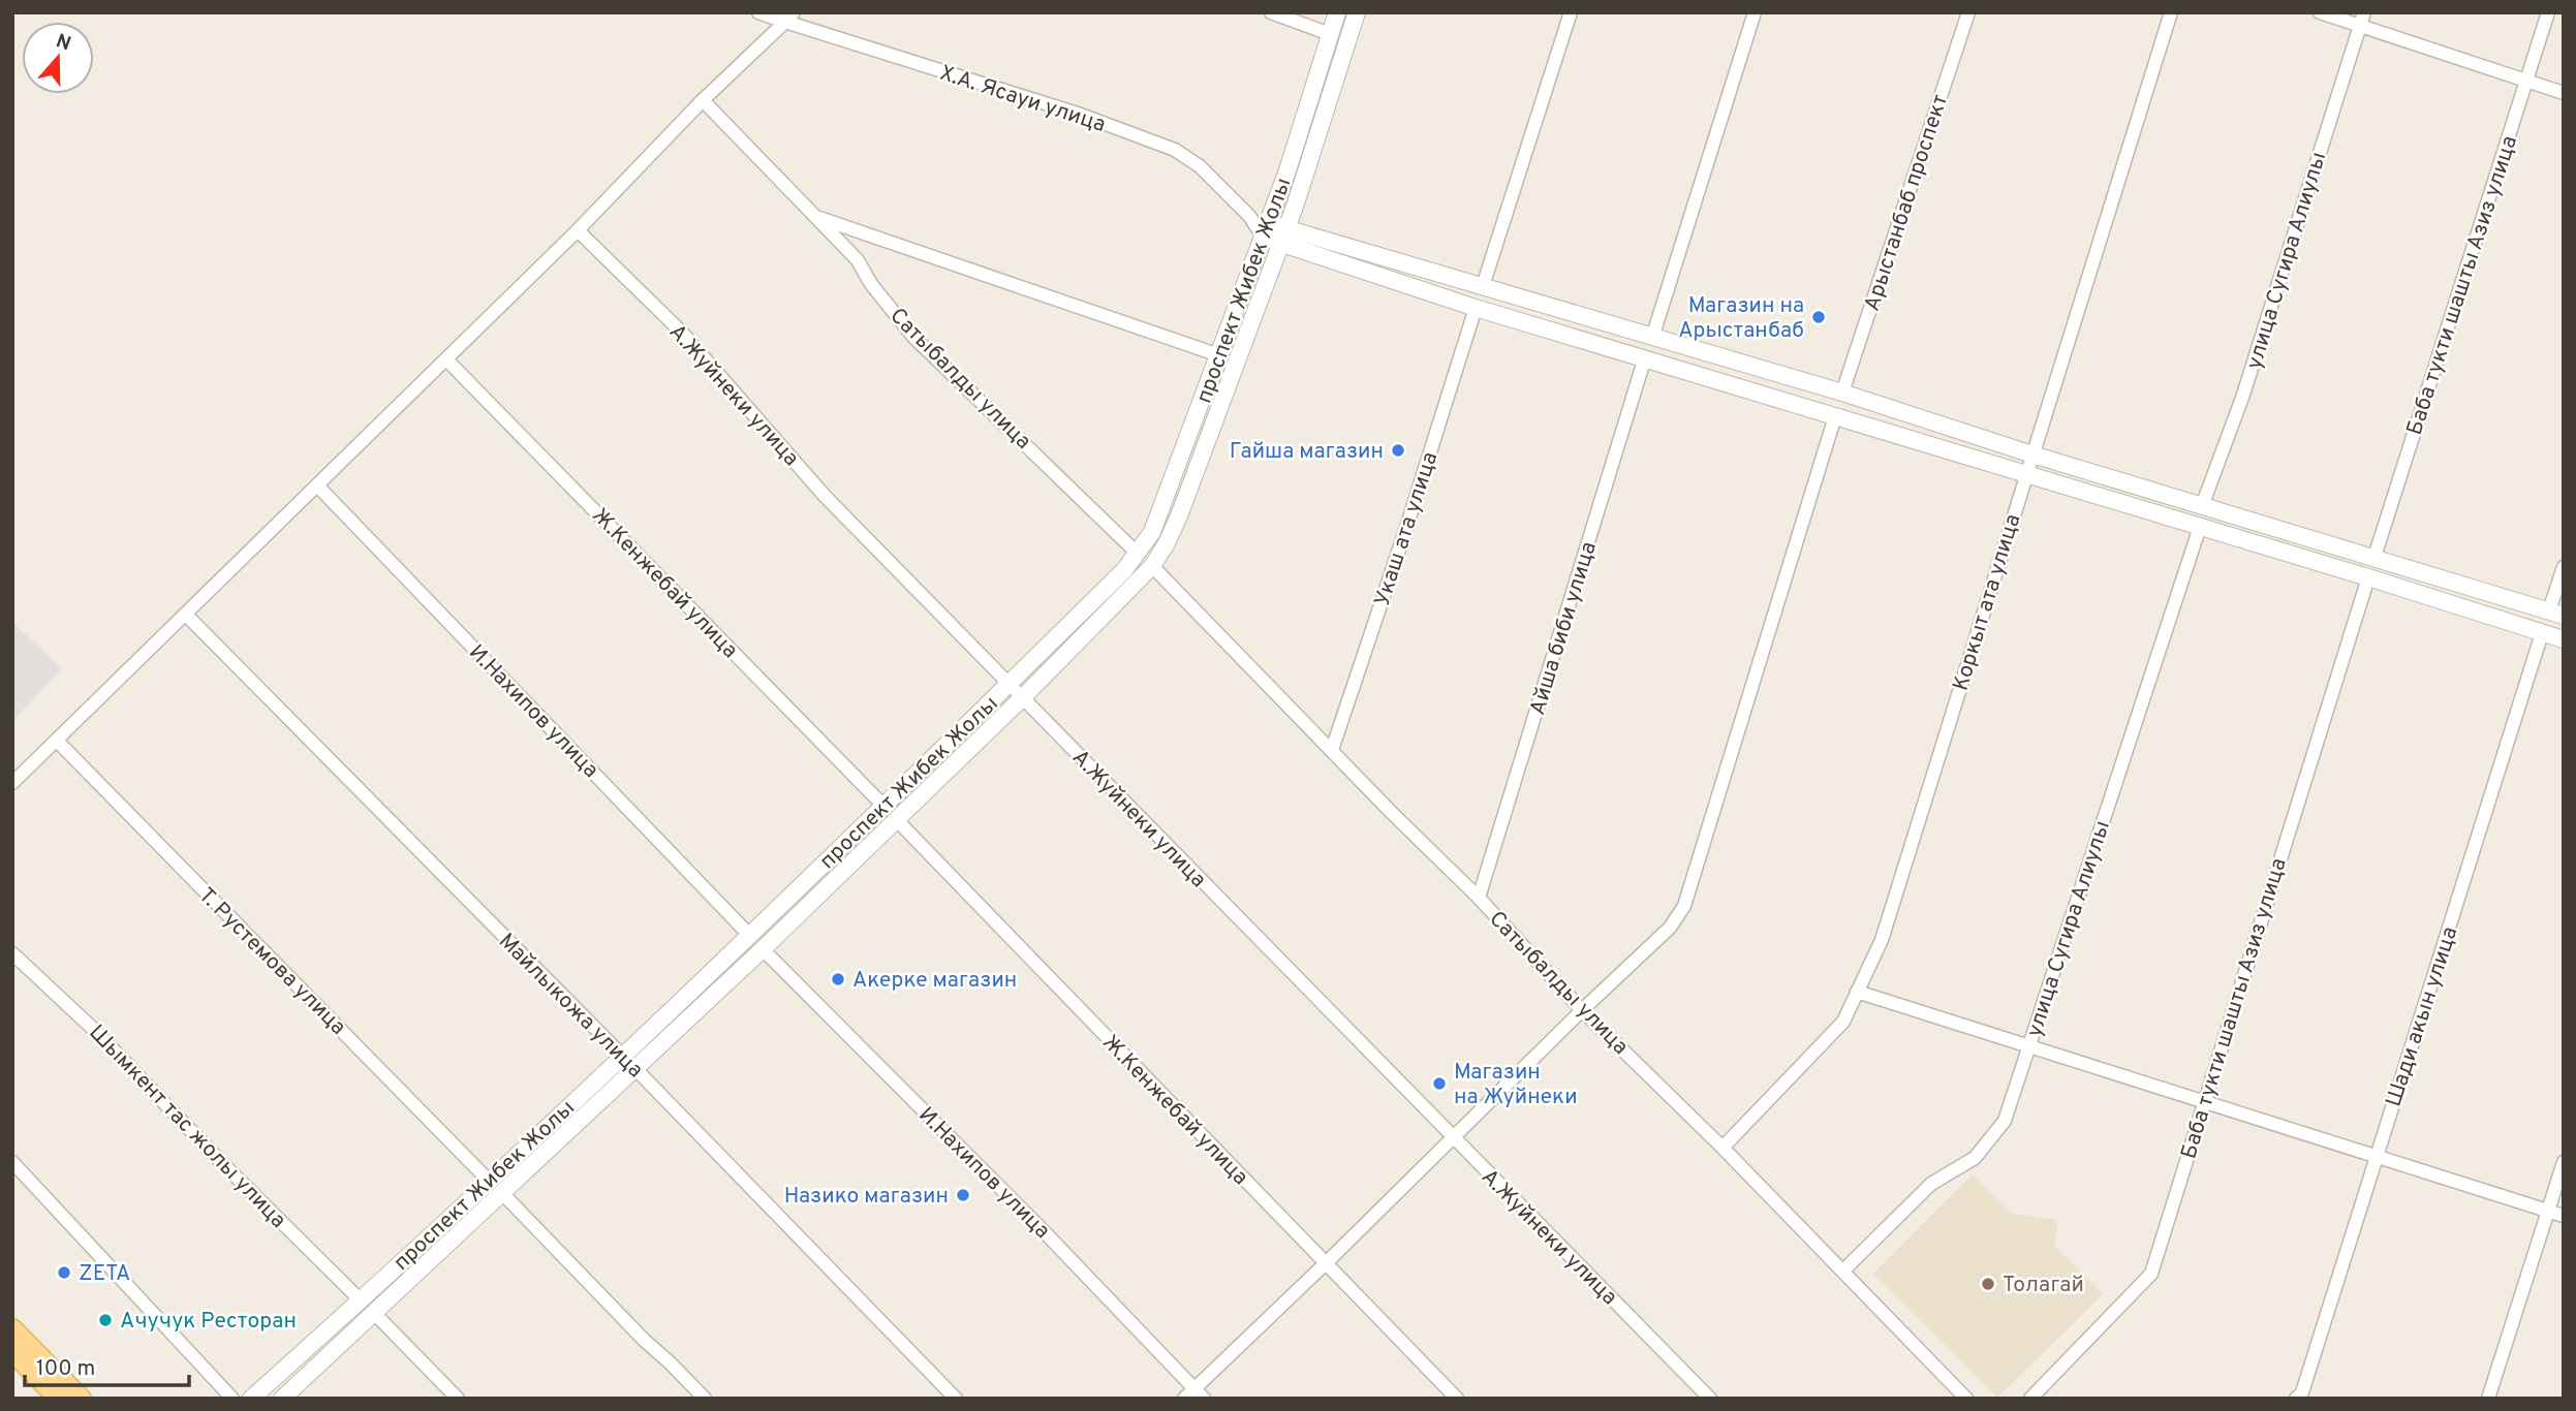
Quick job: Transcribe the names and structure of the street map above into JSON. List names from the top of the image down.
{
  "streets": {
    "street": [
      "Х.А. Ясауи улица",
      "Арыстанбаб проспект",
      "улица Сугира Алиулы",
      "Баба тукти шашты Азиз улица",
      "проспект Жибек Жолы",
      "Сатыбалды улица",
      "А.Жуйнеки улица",
      "Укаш ата улица",
      "Ж.Кенжебай улица",
      "Коркыт ата улица",
      "Айша биби улица",
      "И.Нахипов улица",
      "Т. Рустемова улица",
      "Майлыкожа улица",
      "Шади акын улица",
      "Шымкент тас жолы улица"
    ]
  },
  "crossings": [
    ["Х.А. Ясауи улица", "проспект Жибек Жолы"],
    ["улица Сугира Алиулы", "Сатыбалды улица"],
    ["проспект Жибек Жолы", "Сатыбалды улица"],
    ["проспект Жибек Жолы", "А.Жуйнеки улица"],
    ["проспект Жибек Жолы", "Ж.Кенжебай улица"],
    ["проспект Жибек Жолы", "И.Нахипов улица"],
    ["проспект Жибек Жолы", "Т. Рустемова улица"],
    ["проспект Жибек Жолы", "Майлыкожа улица"],
    ["проспект Жибек Жолы", "Шымкент тас жолы улица"],
    ["Сатыбалды улица", "Укаш ата улица"],
    ["Сатыбалды улица", "Коркыт ата улица"],
    ["Сатыбалды улица", "Айша биби улица"]
  ],
  "places": [
    "Магазин на Арыстанбаб",
    "Гайша магазин",
    "Акерке магазин",
    "Магазин на Жуйнеки",
    "Назико магазин",
    "ZETA",
    "Толагай",
    "Ачучук Ресторан"
  ],
  "scale_bar": "100 m",
  "north": "top"
}
